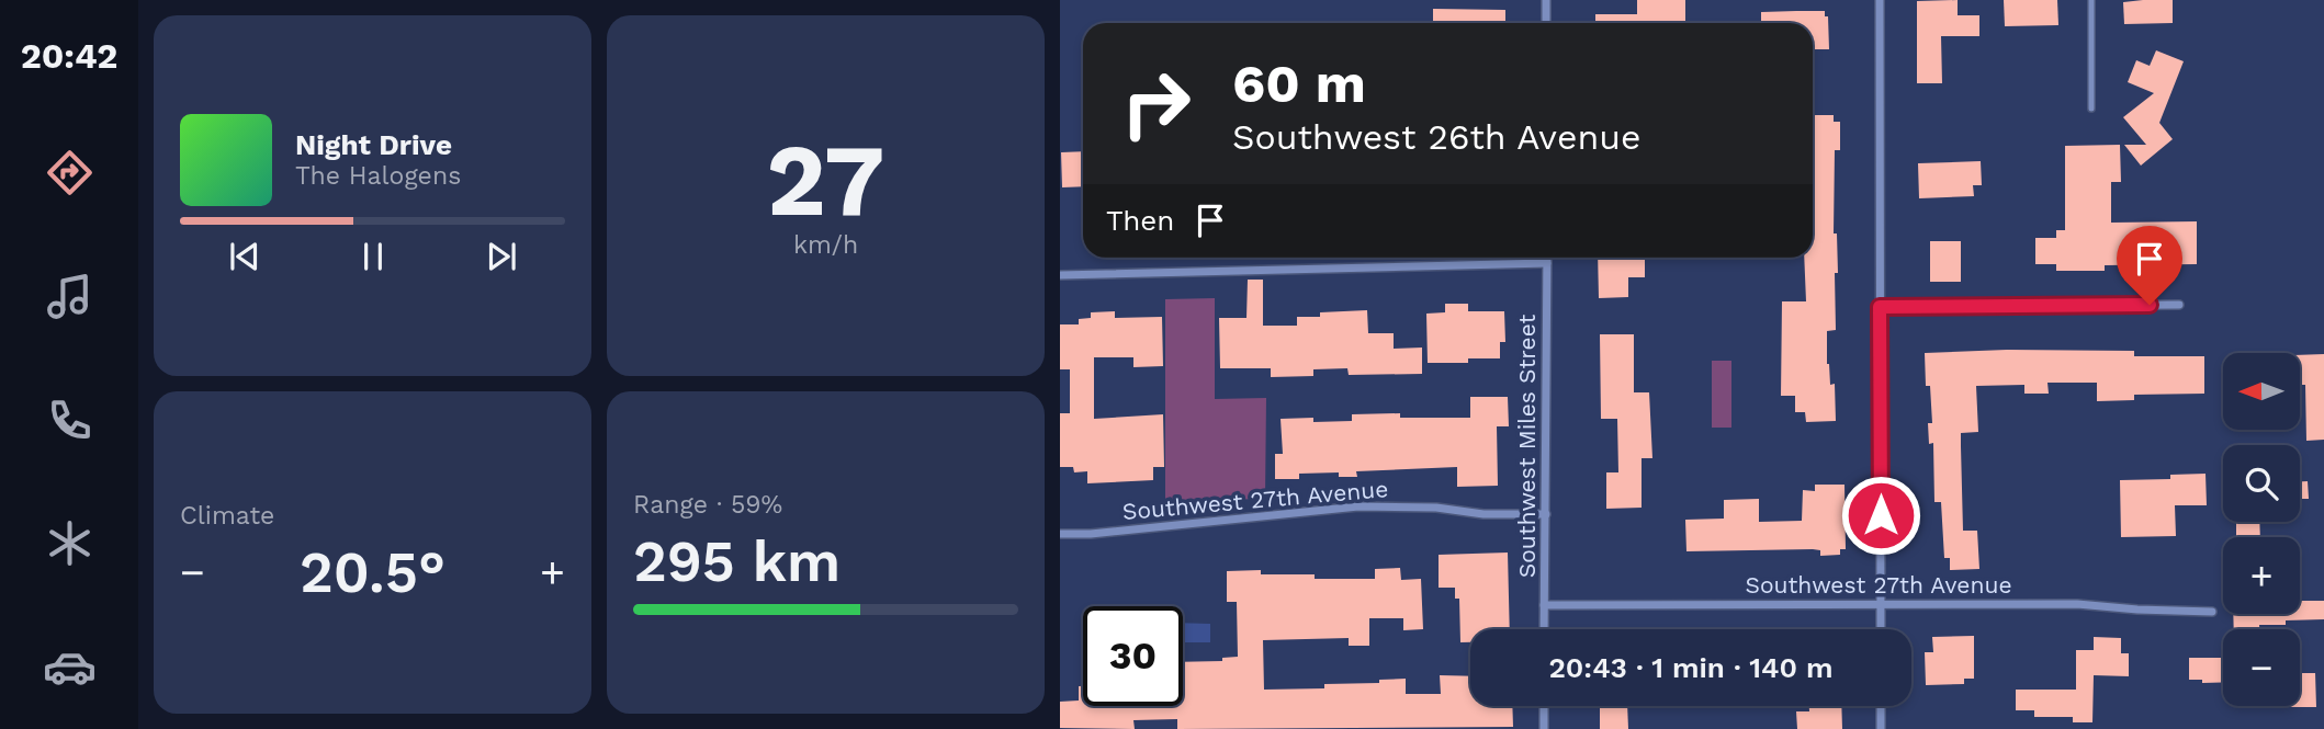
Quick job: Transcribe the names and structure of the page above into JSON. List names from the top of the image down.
{
  "streets": {
    "street": ["Southwest Miles Street", "Southwest 27th Avenue"]
  },
  "crossings": [
    ["Southwest Miles Street", "Southwest 27th Avenue"]
  ],
  "north": "left",
  "page": {
    "tabs": "20:42",
    "tile": [
      ["27", "km/h"],
      "Climate",
      ["Range · 59%", "295 km"]
    ],
    "turn": ["60 m", "Southwest 26th Avenue"],
    "song": ["Night Drive", "The Halogens"],
    "then": "Then",
    "map_buttons": ["+", "−"],
    "heat": ["−", "20.5°", "+"],
    "limit": "30",
    "trip": "20:43 · 1 min · 140 m"
  }
}
